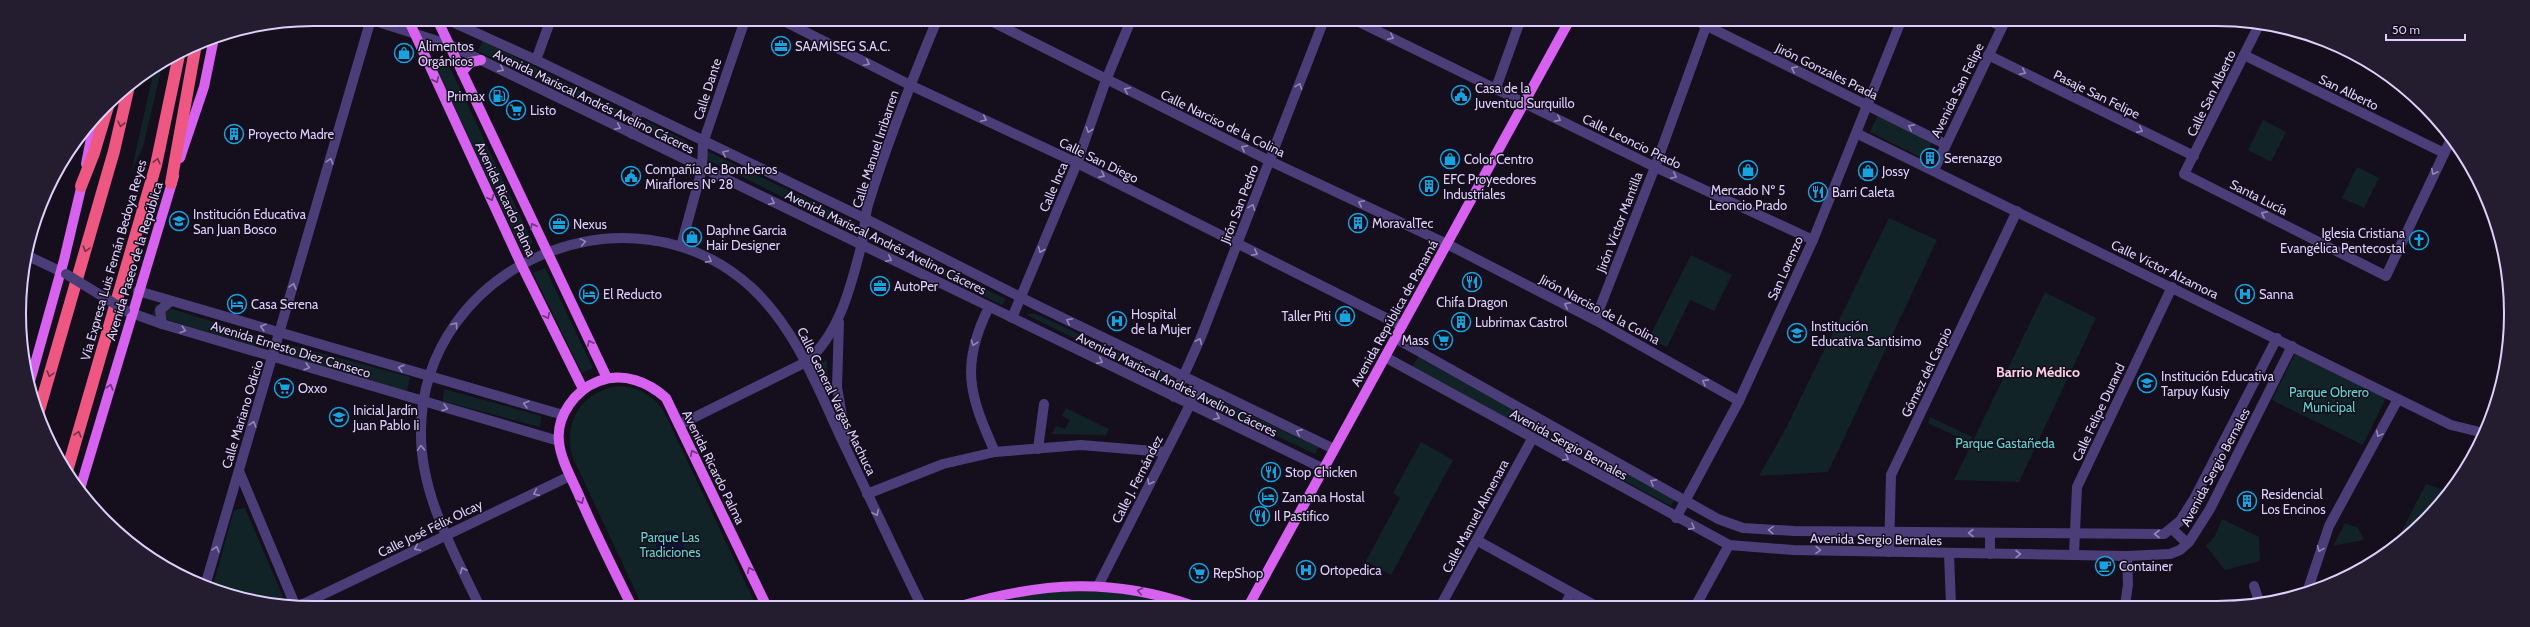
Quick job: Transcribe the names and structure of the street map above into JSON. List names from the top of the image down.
{
  "streets": {
    "highway": ["Vía Expresa Luis Fernán Bedoya Reyes"],
    "main road": ["Avenida Ricardo Palma", "Avenida Paseo de la República", "Avenida República de Panamá"],
    "street": [
      "Jirón Gonzales Prada",
      "Calle Dante",
      "Avenida San Felipe",
      "San Alberto",
      "Calle San Alberto",
      "Pasaje San Felipe",
      "Avenida Mariscal Andrés Avelino Cáceres",
      "Calle Narciso de la Colina",
      "Calle Leoncio Prado",
      "Calle Manuel Irribarren",
      "Calle San Diego",
      "Calle Inca",
      "Santa Lucía",
      "Jirón San Pedro",
      "Jirón Víctor Mantilla",
      "San Lorenzo",
      "Calle Víctor Alzamora",
      "Jirón Narciso de la Colina",
      "Avenida Ernesto Diez Canseco",
      "Gómez del Carpio",
      "Calle General Vargas Machuca",
      "Calle Felipe Durand",
      "Calle Mariano Odicio",
      "Avenida Sergio Bernales",
      "Calle J. Fernández",
      "Calle Manuel Almenara",
      "Calle José Félix Olcay"
    ]
  },
  "crossings": [
    ["Jirón Gonzales Prada", "Avenida San Felipe"],
    ["Jirón Gonzales Prada", "San Lorenzo"],
    ["Calle Dante", "Avenida Mariscal Andrés Avelino Cáceres"],
    ["Calle Dante", "Calle General Vargas Machuca"],
    ["Avenida San Felipe", "Pasaje San Felipe"],
    ["Avenida San Felipe", "Calle Víctor Alzamora"],
    ["San Alberto", "Calle San Alberto"],
    ["San Alberto", "Santa Lucía"],
    ["Calle San Alberto", "Pasaje San Felipe"],
    ["Calle San Alberto", "Santa Lucía"],
    ["Avenida Mariscal Andrés Avelino Cáceres", "Calle Manuel Irribarren"],
    ["Avenida Mariscal Andrés Avelino Cáceres", "Calle Inca"],
    ["Avenida Mariscal Andrés Avelino Cáceres", "Avenida Ricardo Palma"],
    ["Avenida Mariscal Andrés Avelino Cáceres", "Jirón San Pedro"],
    ["Avenida Mariscal Andrés Avelino Cáceres", "Avenida República de Panamá"],
    ["Avenida Mariscal Andrés Avelino Cáceres", "Calle J. Fernández"],
    ["Calle Narciso de la Colina", "Calle Inca"],
    ["Calle Narciso de la Colina", "Jirón San Pedro"],
    ["Calle Narciso de la Colina", "Jirón Narciso de la Colina"],
    ["Calle Narciso de la Colina", "Avenida República de Panamá"],
    ["Calle Leoncio Prado", "Jirón Víctor Mantilla"],
    ["Calle Leoncio Prado", "San Lorenzo"],
    ["Calle Leoncio Prado", "Avenida República de Panamá"],
    ["Calle Manuel Irribarren", "Calle San Diego"],
    ["Calle Manuel Irribarren", "Avenida Ricardo Palma"],
    ["Calle Manuel Irribarren", "Calle General Vargas Machuca"],
    ["Calle San Diego", "Calle Inca"],
    ["Calle San Diego", "Jirón San Pedro"],
    ["Calle San Diego", "Avenida República de Panamá"],
    ["Avenida Ricardo Palma", "Avenida Ernesto Diez Canseco"],
    ["Avenida Ricardo Palma", "Calle General Vargas Machuca"],
    ["Avenida Ricardo Palma", "Calle José Félix Olcay"],
    ["Jirón Víctor Mantilla", "Jirón Narciso de la Colina"],
    ["Avenida Paseo de la República", "Avenida Ernesto Diez Canseco"],
    ["San Lorenzo", "Calle Víctor Alzamora"],
    ["San Lorenzo", "Jirón Narciso de la Colina"],
    ["San Lorenzo", "Avenida Sergio Bernales"],
    ["Calle Víctor Alzamora", "Gómez del Carpio"],
    ["Calle Víctor Alzamora", "Calle Felipe Durand"],
    ["Calle Víctor Alzamora", "Avenida Sergio Bernales"],
    ["Jirón Narciso de la Colina", "Avenida República de Panamá"],
    ["Avenida República de Panamá", "Avenida Sergio Bernales"],
    ["Avenida Ernesto Diez Canseco", "Calle General Vargas Machuca"],
    ["Avenida Ernesto Diez Canseco", "Calle Mariano Odicio"],
    ["Gómez del Carpio", "Avenida Sergio Bernales"],
    ["Calle General Vargas Machuca", "Calle José Félix Olcay"],
    ["Calle Felipe Durand", "Avenida Sergio Bernales"],
    ["Avenida Sergio Bernales", "Calle Manuel Almenara"]
  ],
  "one_way": [
    "Jirón Gonzales Prada",
    "Pasaje San Felipe",
    "Calle Narciso de la Colina",
    "Calle Leoncio Prado",
    "Calle San Diego",
    "Calle Inca",
    "Jirón San Pedro",
    "Jirón Narciso de la Colina",
    "Calle Mariano Odicio",
    "Calle J. Fernández",
    "Calle José Félix Olcay"
  ],
  "districts": ["Barrio Médico"],
  "parks": ["Parque Obrero Municipal", "Parque Gastañeda", "Parque Las Tradiciones"],
  "places": {
    "office": ["SAAMISEG S.A.C.", "Nexus", "AutoPer"],
    "shop": [
      "Alimentos Orgánicos",
      "Color Centro",
      "Mercado Nº 5 Leoncio Prado",
      "Jossy",
      "Daphne Garcia Hair Designer",
      "Taller Piti"
    ],
    "public building": ["Casa de la Juventud Surquillo", "Compañía de Bomberos Miraflores Nº 28"],
    "fuel station": ["Primax"],
    "supermarket": [
      "Listo",
      "Mass",
      "Oxxo",
      "RepShop"
    ],
    "building": [
      "Proyecto Madre",
      "Serenazgo",
      "EFC Proyeedores Industriales",
      "MoravalTec",
      "Lubrimax Castrol",
      "Residencial Los Encinos"
    ],
    "restaurant": [
      "Barri Caleta",
      "Chifa Dragon",
      "Stop Chicken",
      "Il Pastifico"
    ],
    "school or university": [
      "Institución Educativa San Juan Bosco",
      "Institución Educativa Santisimo",
      "Institución Educativa Tarpuy Kusiy",
      "Inicial Jardín Juan Pablo Ii"
    ],
    "church": ["Iglesia Cristiana Evangélica Pentecostal"],
    "hotel": ["El Reducto", "Casa Serena", "Zamana Hostal"],
    "hospital": ["Sanna", "Hospital de la Mujer", "Ortopedica"],
    "cafe": ["Container"]
  },
  "scale_bar": "50 m"
}
